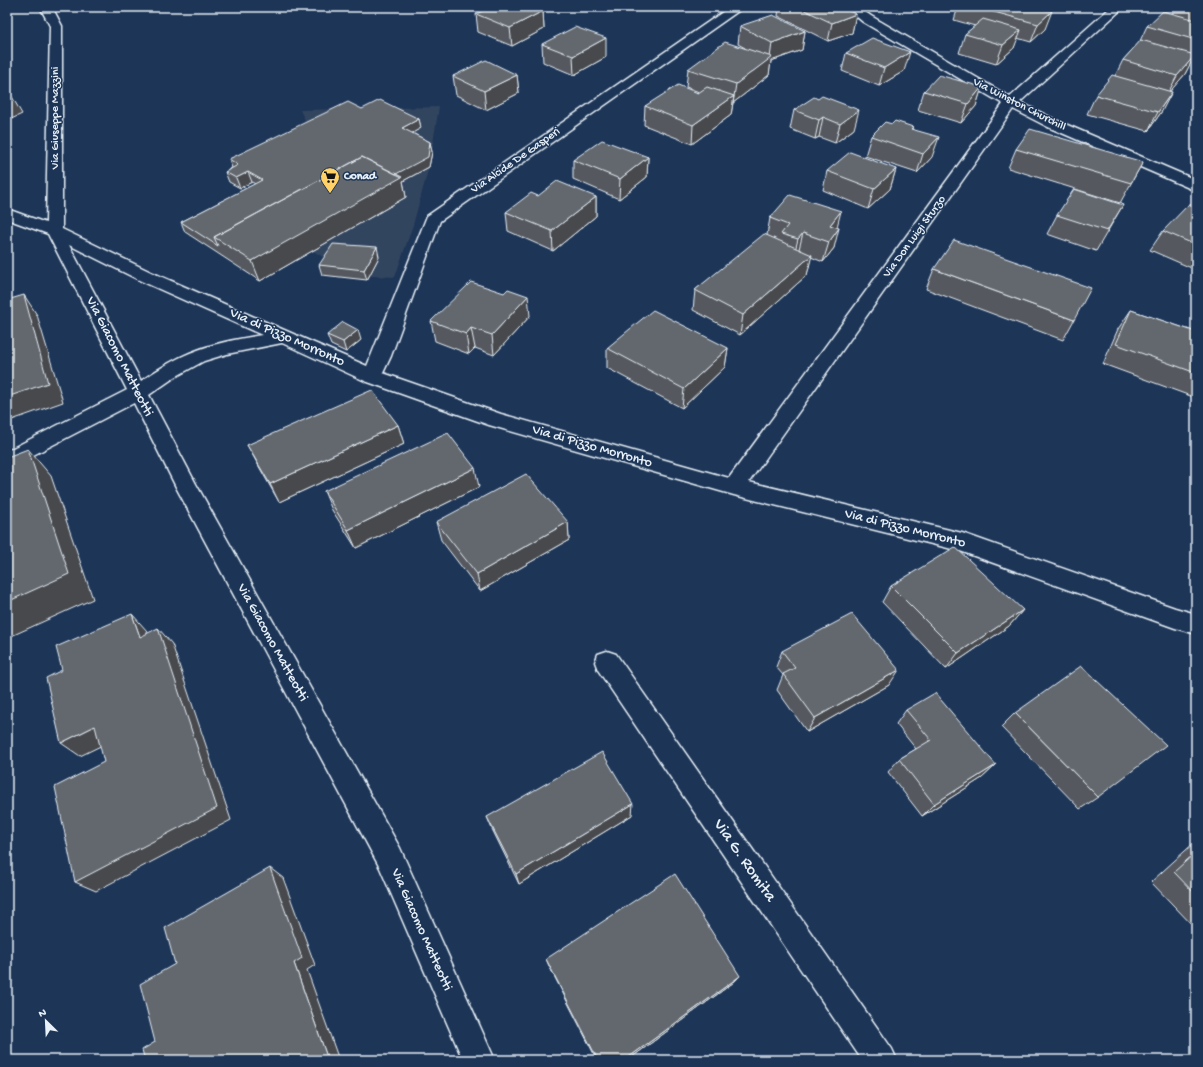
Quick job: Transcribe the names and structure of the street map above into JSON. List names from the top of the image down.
{
  "streets": {
    "street": [
      "Via Winston Churchill",
      "Via Giuseppe Mazzini",
      "Via Alcide De Gasperi",
      "Via Don Luigi Sturzo",
      "Via di Pizzo Morronto",
      "Via Giacomo Matteotti",
      "Via G. Romita"
    ]
  },
  "crossings": [
    ["Via Winston Churchill", "Via Don Luigi Sturzo"],
    ["Via Giuseppe Mazzini", "Via di Pizzo Morronto"],
    ["Via Giuseppe Mazzini", "Via Giacomo Matteotti"],
    ["Via Alcide De Gasperi", "Via di Pizzo Morronto"],
    ["Via Don Luigi Sturzo", "Via di Pizzo Morronto"],
    ["Via di Pizzo Morronto", "Via Giacomo Matteotti"]
  ],
  "places": {
    "supermarket": ["Conad"]
  },
  "north": "top left"
}
